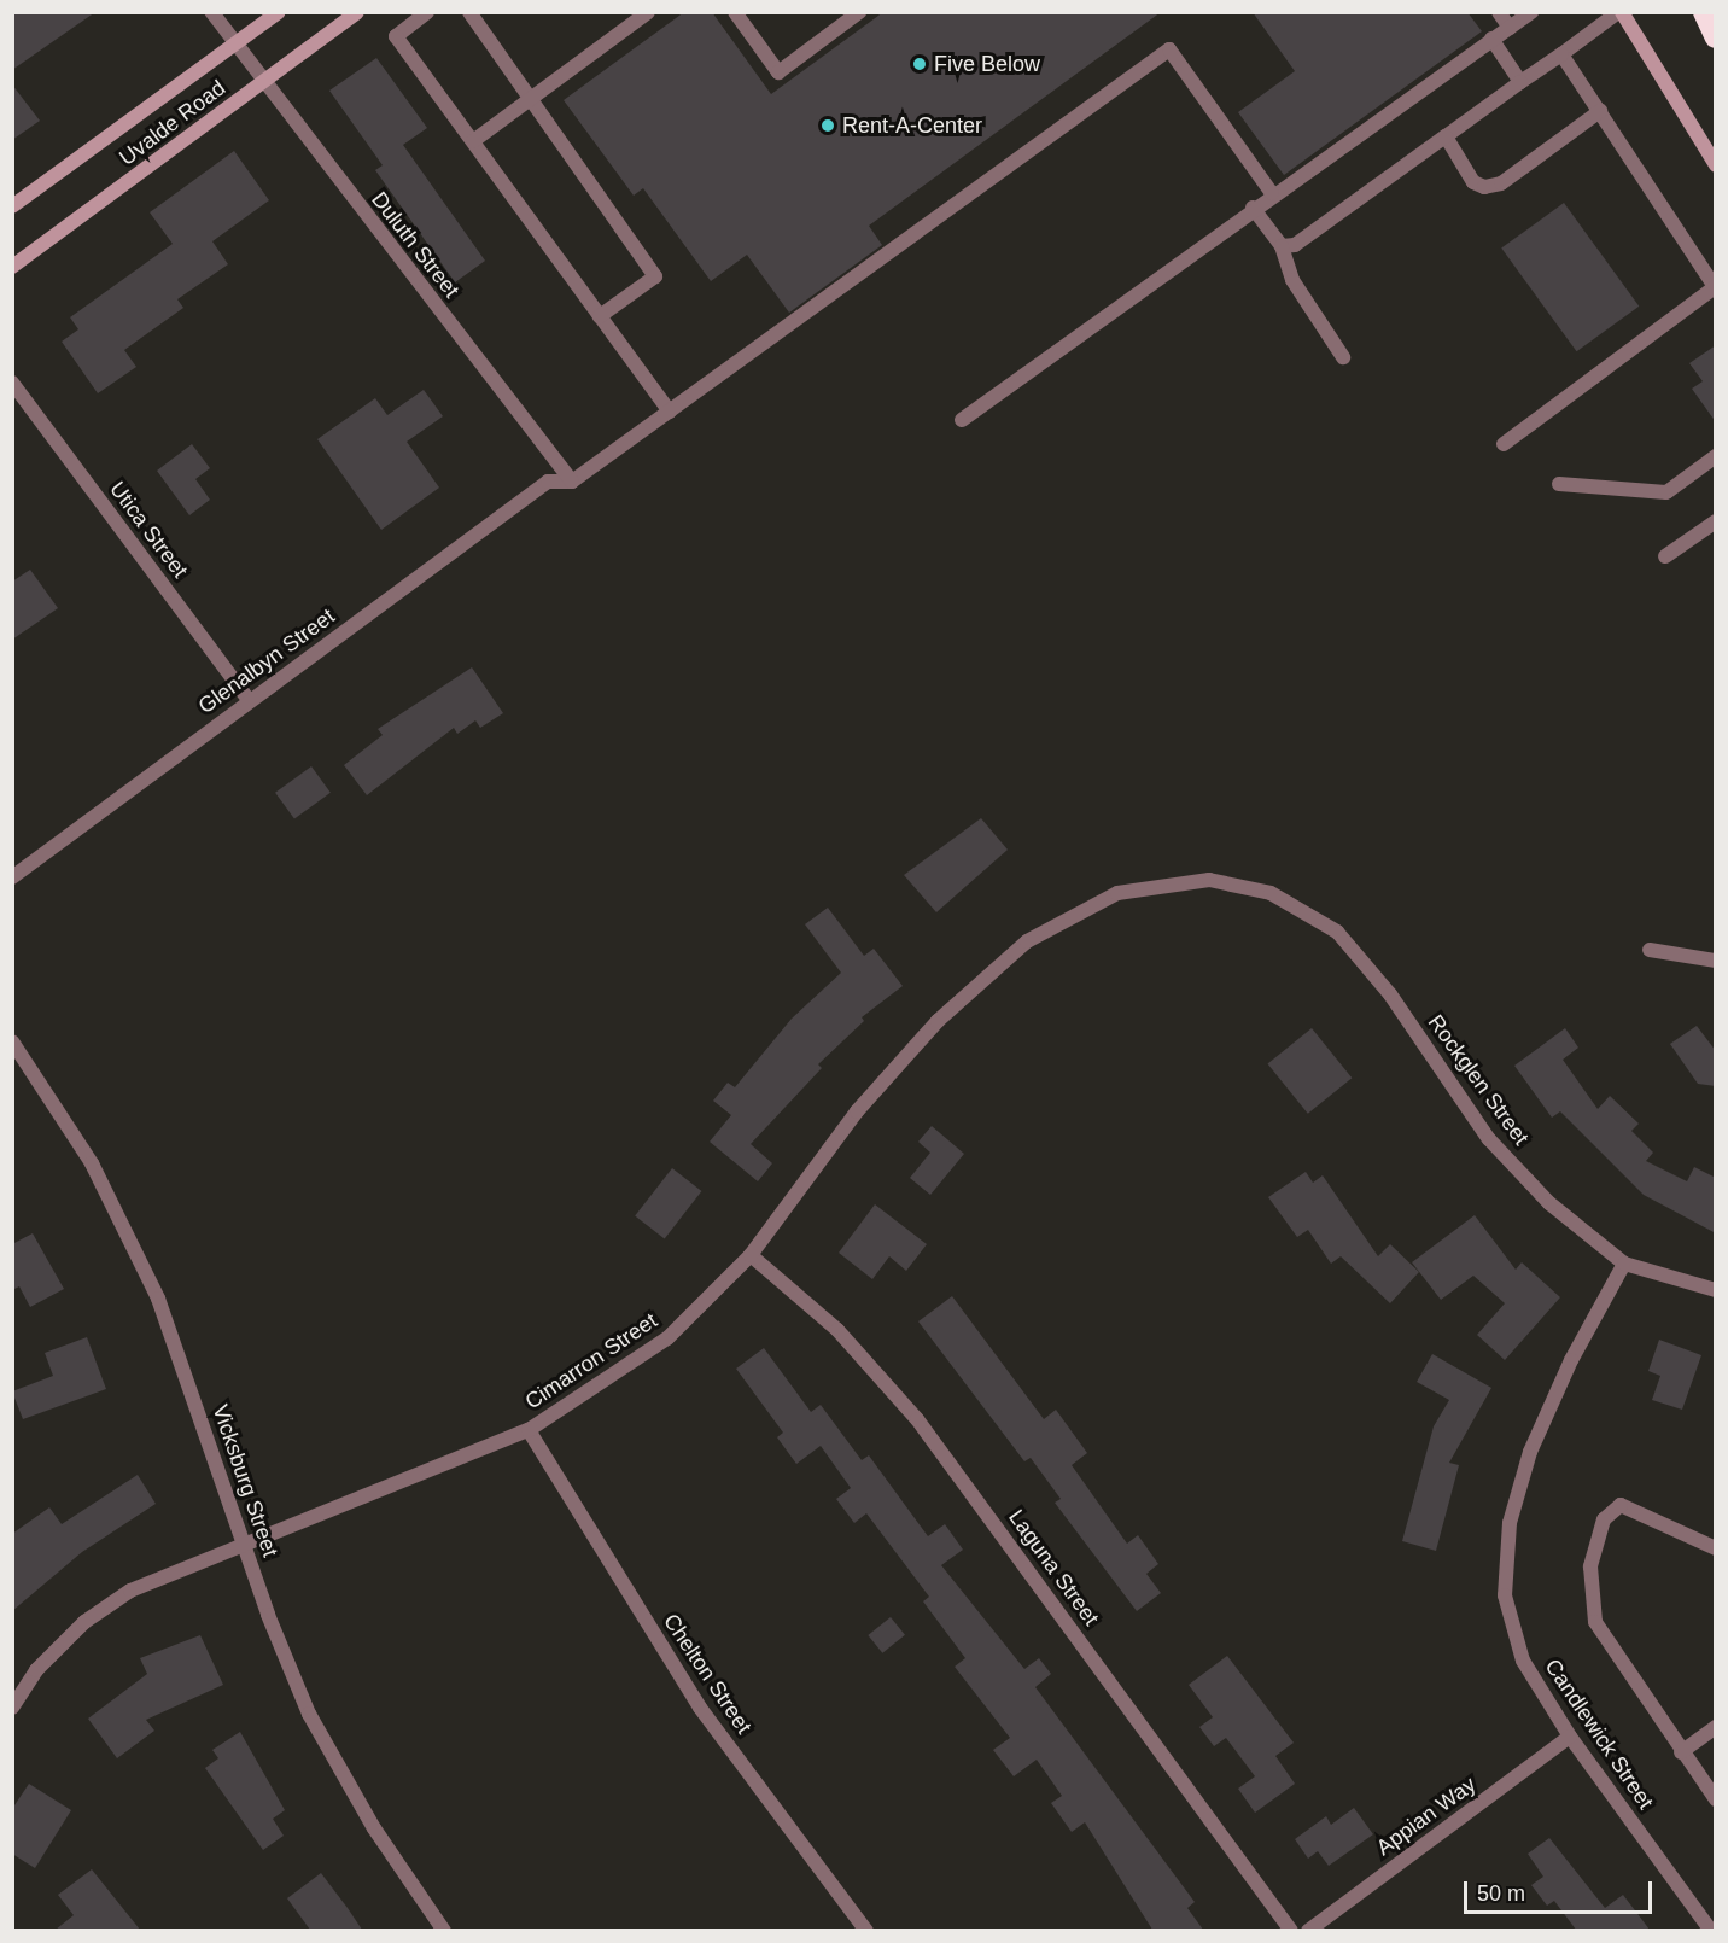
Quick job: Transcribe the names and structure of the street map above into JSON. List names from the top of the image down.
{
  "streets": {
    "main road": ["Uvalde Road"],
    "street": [
      "Duluth Street",
      "Utica Street",
      "Glenalbyn Street",
      "Rockglen Street",
      "Cimarron Street",
      "Vicksburg Street",
      "Laguna Street",
      "Chelton Street",
      "Candlewick Street",
      "Appian Way"
    ]
  },
  "crossings": [
    ["Uvalde Road", "Duluth Street"],
    ["Duluth Street", "Glenalbyn Street"],
    ["Utica Street", "Glenalbyn Street"],
    ["Rockglen Street", "Cimarron Street"],
    ["Rockglen Street", "Candlewick Street"],
    ["Cimarron Street", "Vicksburg Street"],
    ["Cimarron Street", "Laguna Street"],
    ["Cimarron Street", "Chelton Street"],
    ["Candlewick Street", "Appian Way"]
  ],
  "places": ["Five Below", "Rent-A-Center"],
  "scale_bar": "50 m"
}
